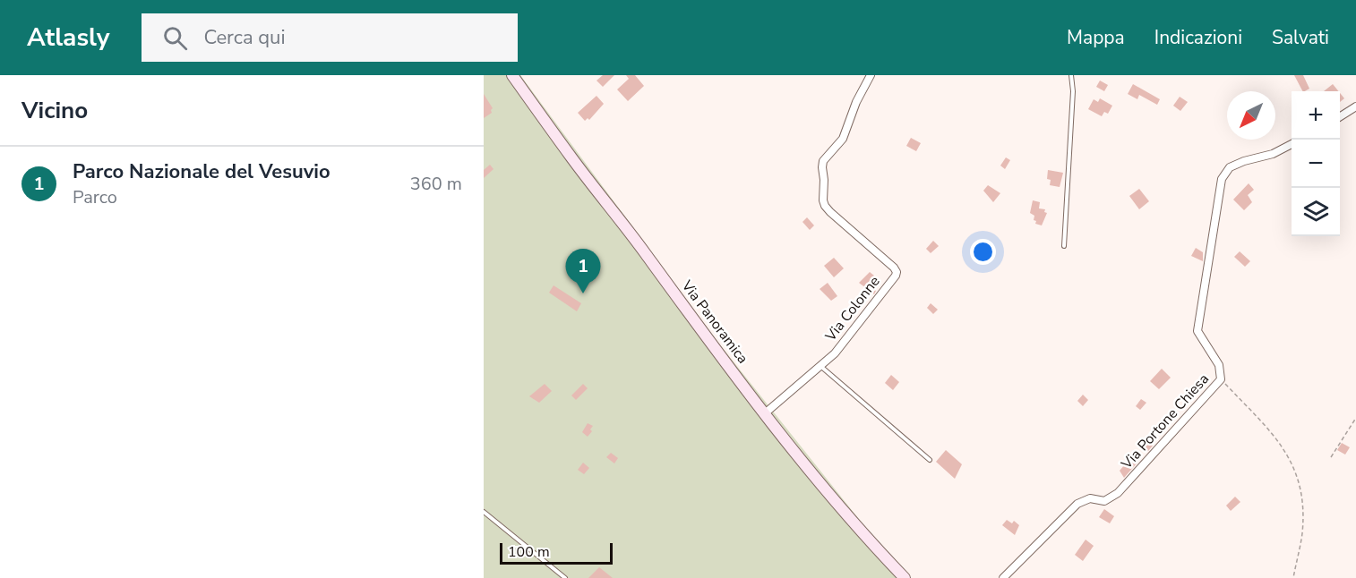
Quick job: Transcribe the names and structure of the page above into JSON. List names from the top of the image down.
{
  "streets": {
    "street": ["Via Colonne", "Via Panoramica", "Via Portone Chiesa"]
  },
  "crossings": [
    ["Via Colonne", "Via Panoramica"]
  ],
  "scale_bar": "100 m",
  "north": "bottom left",
  "page": {
    "header": "Atlasly",
    "search": "Cerca qui",
    "nav": ["Mappa", "Indicazioni", "Salvati"],
    "heading": "Vicino",
    "map_buttons": ["+", "−"],
    "list": [
      {
        "mark": "1",
        "name": "Parco Nazionale del Vesuvio",
        "note": "Parco",
        "value": "360 m"
      }
    ],
    "pins": "1",
    "scale": "100 m"
  }
}
